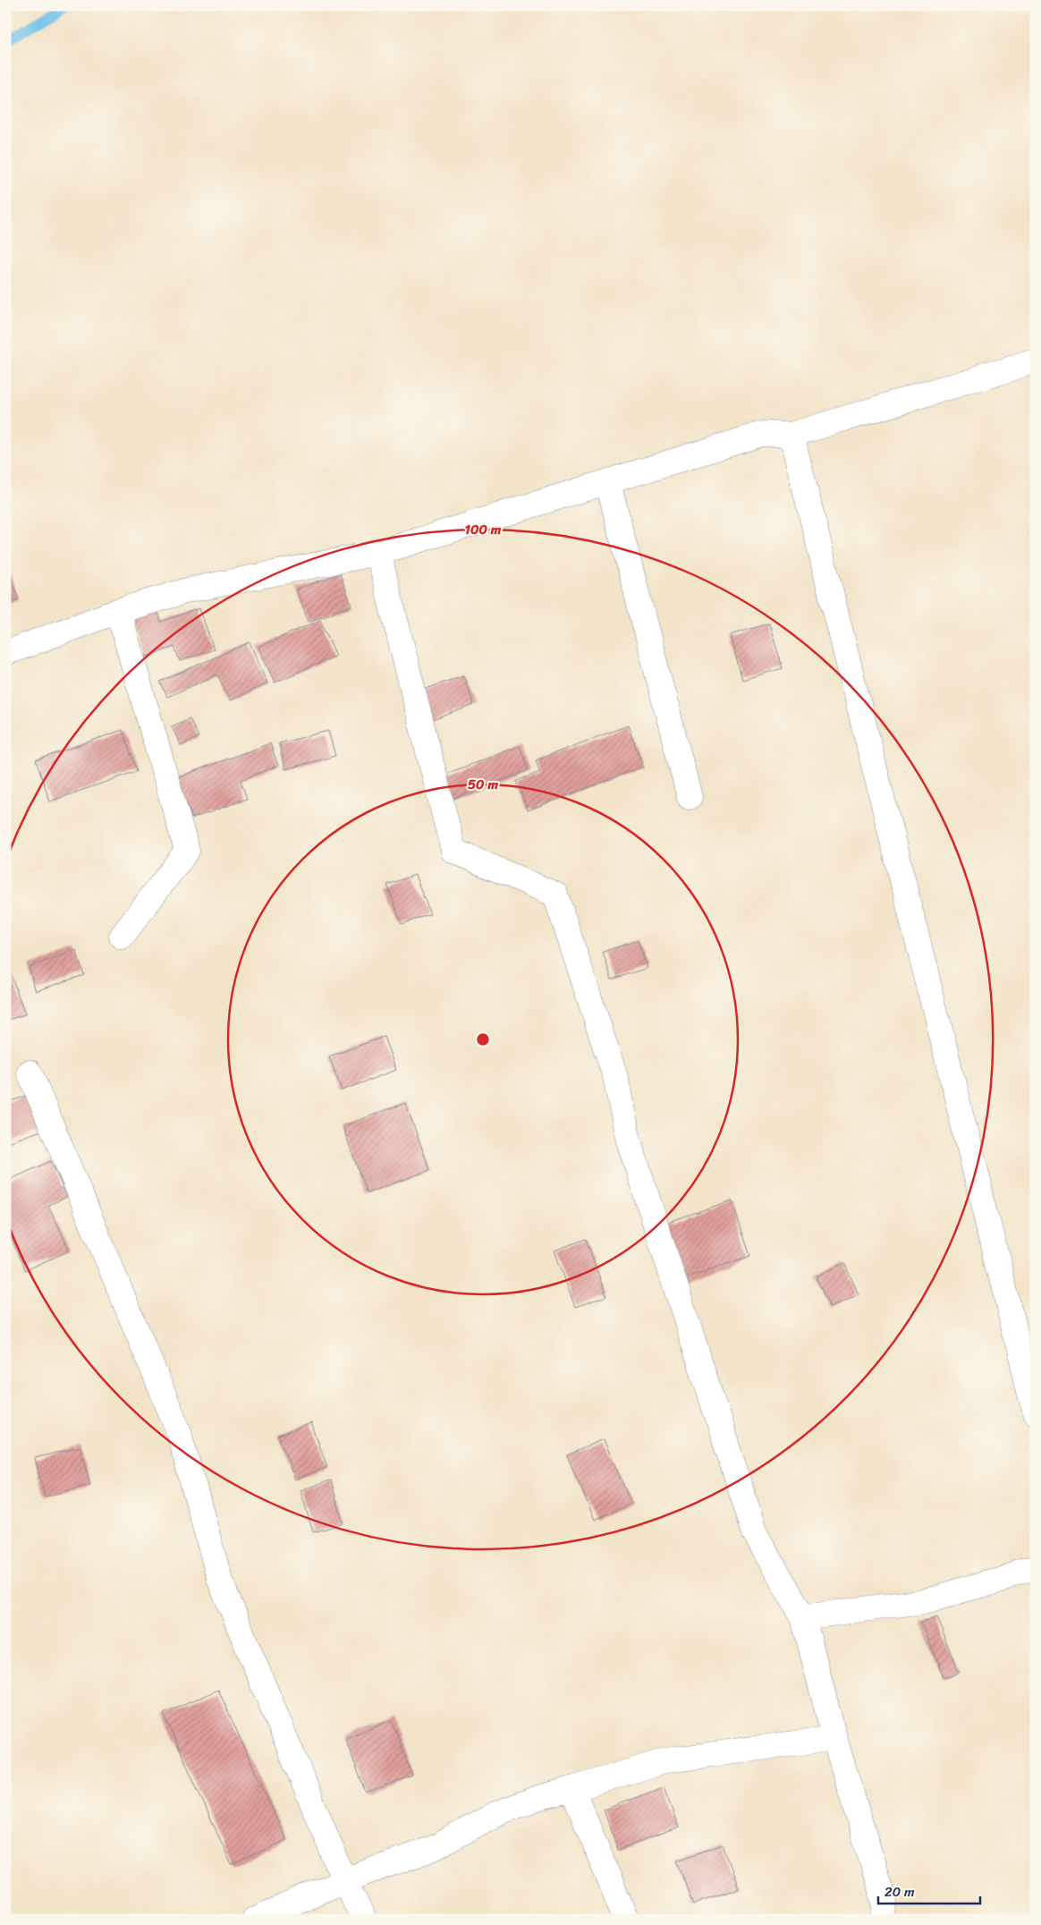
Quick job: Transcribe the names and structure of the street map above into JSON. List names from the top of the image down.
{
  "scale_bar": "20 m",
  "rings": ["100 m", "50 m"]
}
